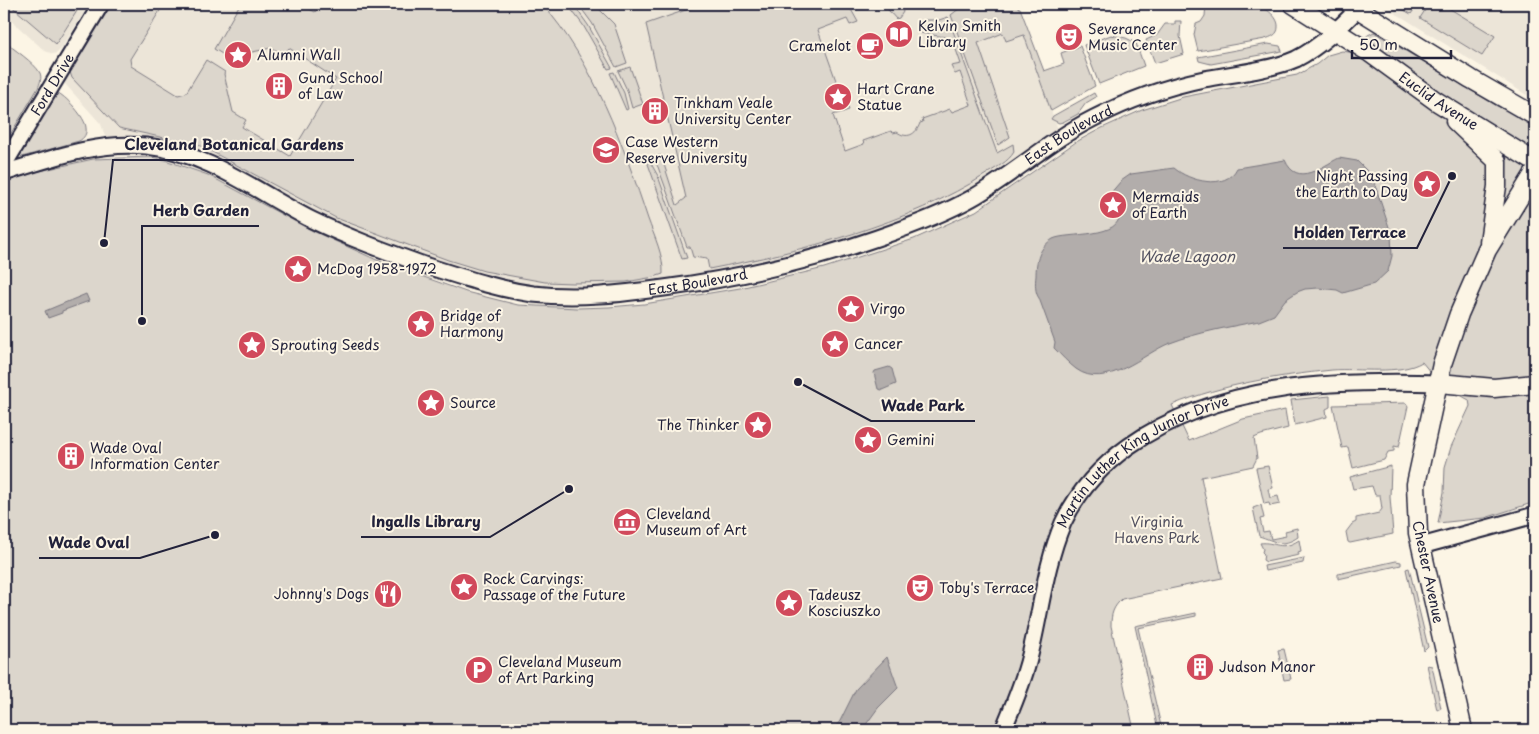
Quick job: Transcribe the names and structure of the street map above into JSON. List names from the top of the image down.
{
  "streets": {
    "main road": ["Euclid Avenue", "Chester Avenue"],
    "street": ["Ford Drive", "East Boulevard", "Martin Luther King Junior Drive"]
  },
  "crossings": [
    ["Euclid Avenue", "East Boulevard"],
    ["Martin Luther King Junior Drive", "Chester Avenue"]
  ],
  "water": ["Wade Lagoon"],
  "parks": ["Virginia Havens Park"],
  "places": {
    "library": ["Kelvin Smith Library"],
    "theatre": ["Severance Music Center", "Toby's Terrace"],
    "cafe": ["Cramelot"],
    "place": [
      "Alumni Wall",
      "Hart Crane Statue",
      "Night Passing the Earth to Day",
      "Mermaids of Earth",
      "McDog 1958-1972",
      "Virgo",
      "Bridge of Harmony",
      "Cancer",
      "Sprouting Seeds",
      "Source",
      "The Thinker",
      "Gemini",
      "Rock Carvings: Passage of the Future",
      "Tadeusz Kosciuszko"
    ],
    "building": [
      "Gund School of Law",
      "Tinkham Veale University Center",
      "Wade Oval Information Center",
      "Judson Manor"
    ],
    "school or university": ["Case Western Reserve University"],
    "other": [
      "Holden Terrace",
      "Cleveland Botanical Gardens",
      "Herb Garden",
      "Wade Park",
      "Ingalls Library",
      "Wade Oval"
    ],
    "museum": ["Cleveland Museum of Art"],
    "restaurant": ["Johnny's Dogs"],
    "parking": ["Cleveland Museum of Art Parking"]
  },
  "scale_bar": "50 m"
}
